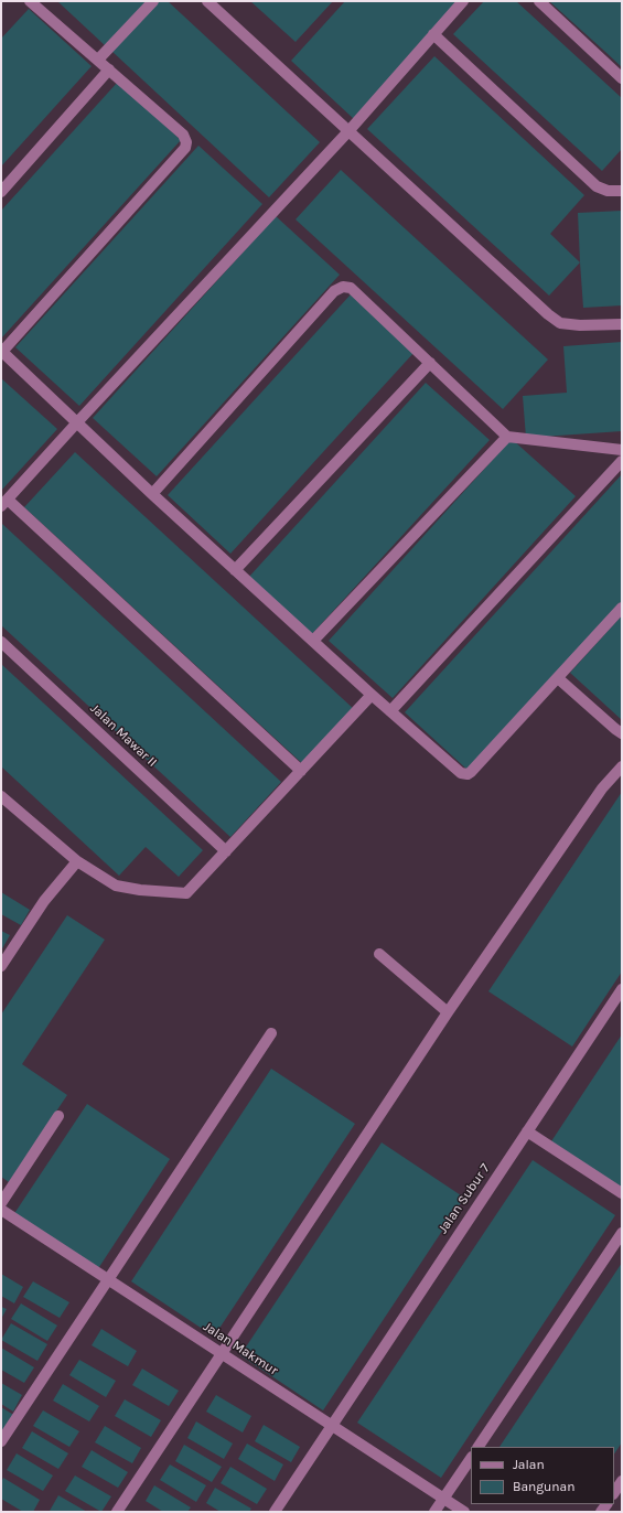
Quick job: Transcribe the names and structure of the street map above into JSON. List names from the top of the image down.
{
  "streets": {
    "street": ["Jalan Mawar II", "Jalan Subur 7", "Jalan Makmur"]
  },
  "crossings": [
    ["Jalan Subur 7", "Jalan Makmur"]
  ],
  "legend": ["Jalan", "Bangunan"]
}
